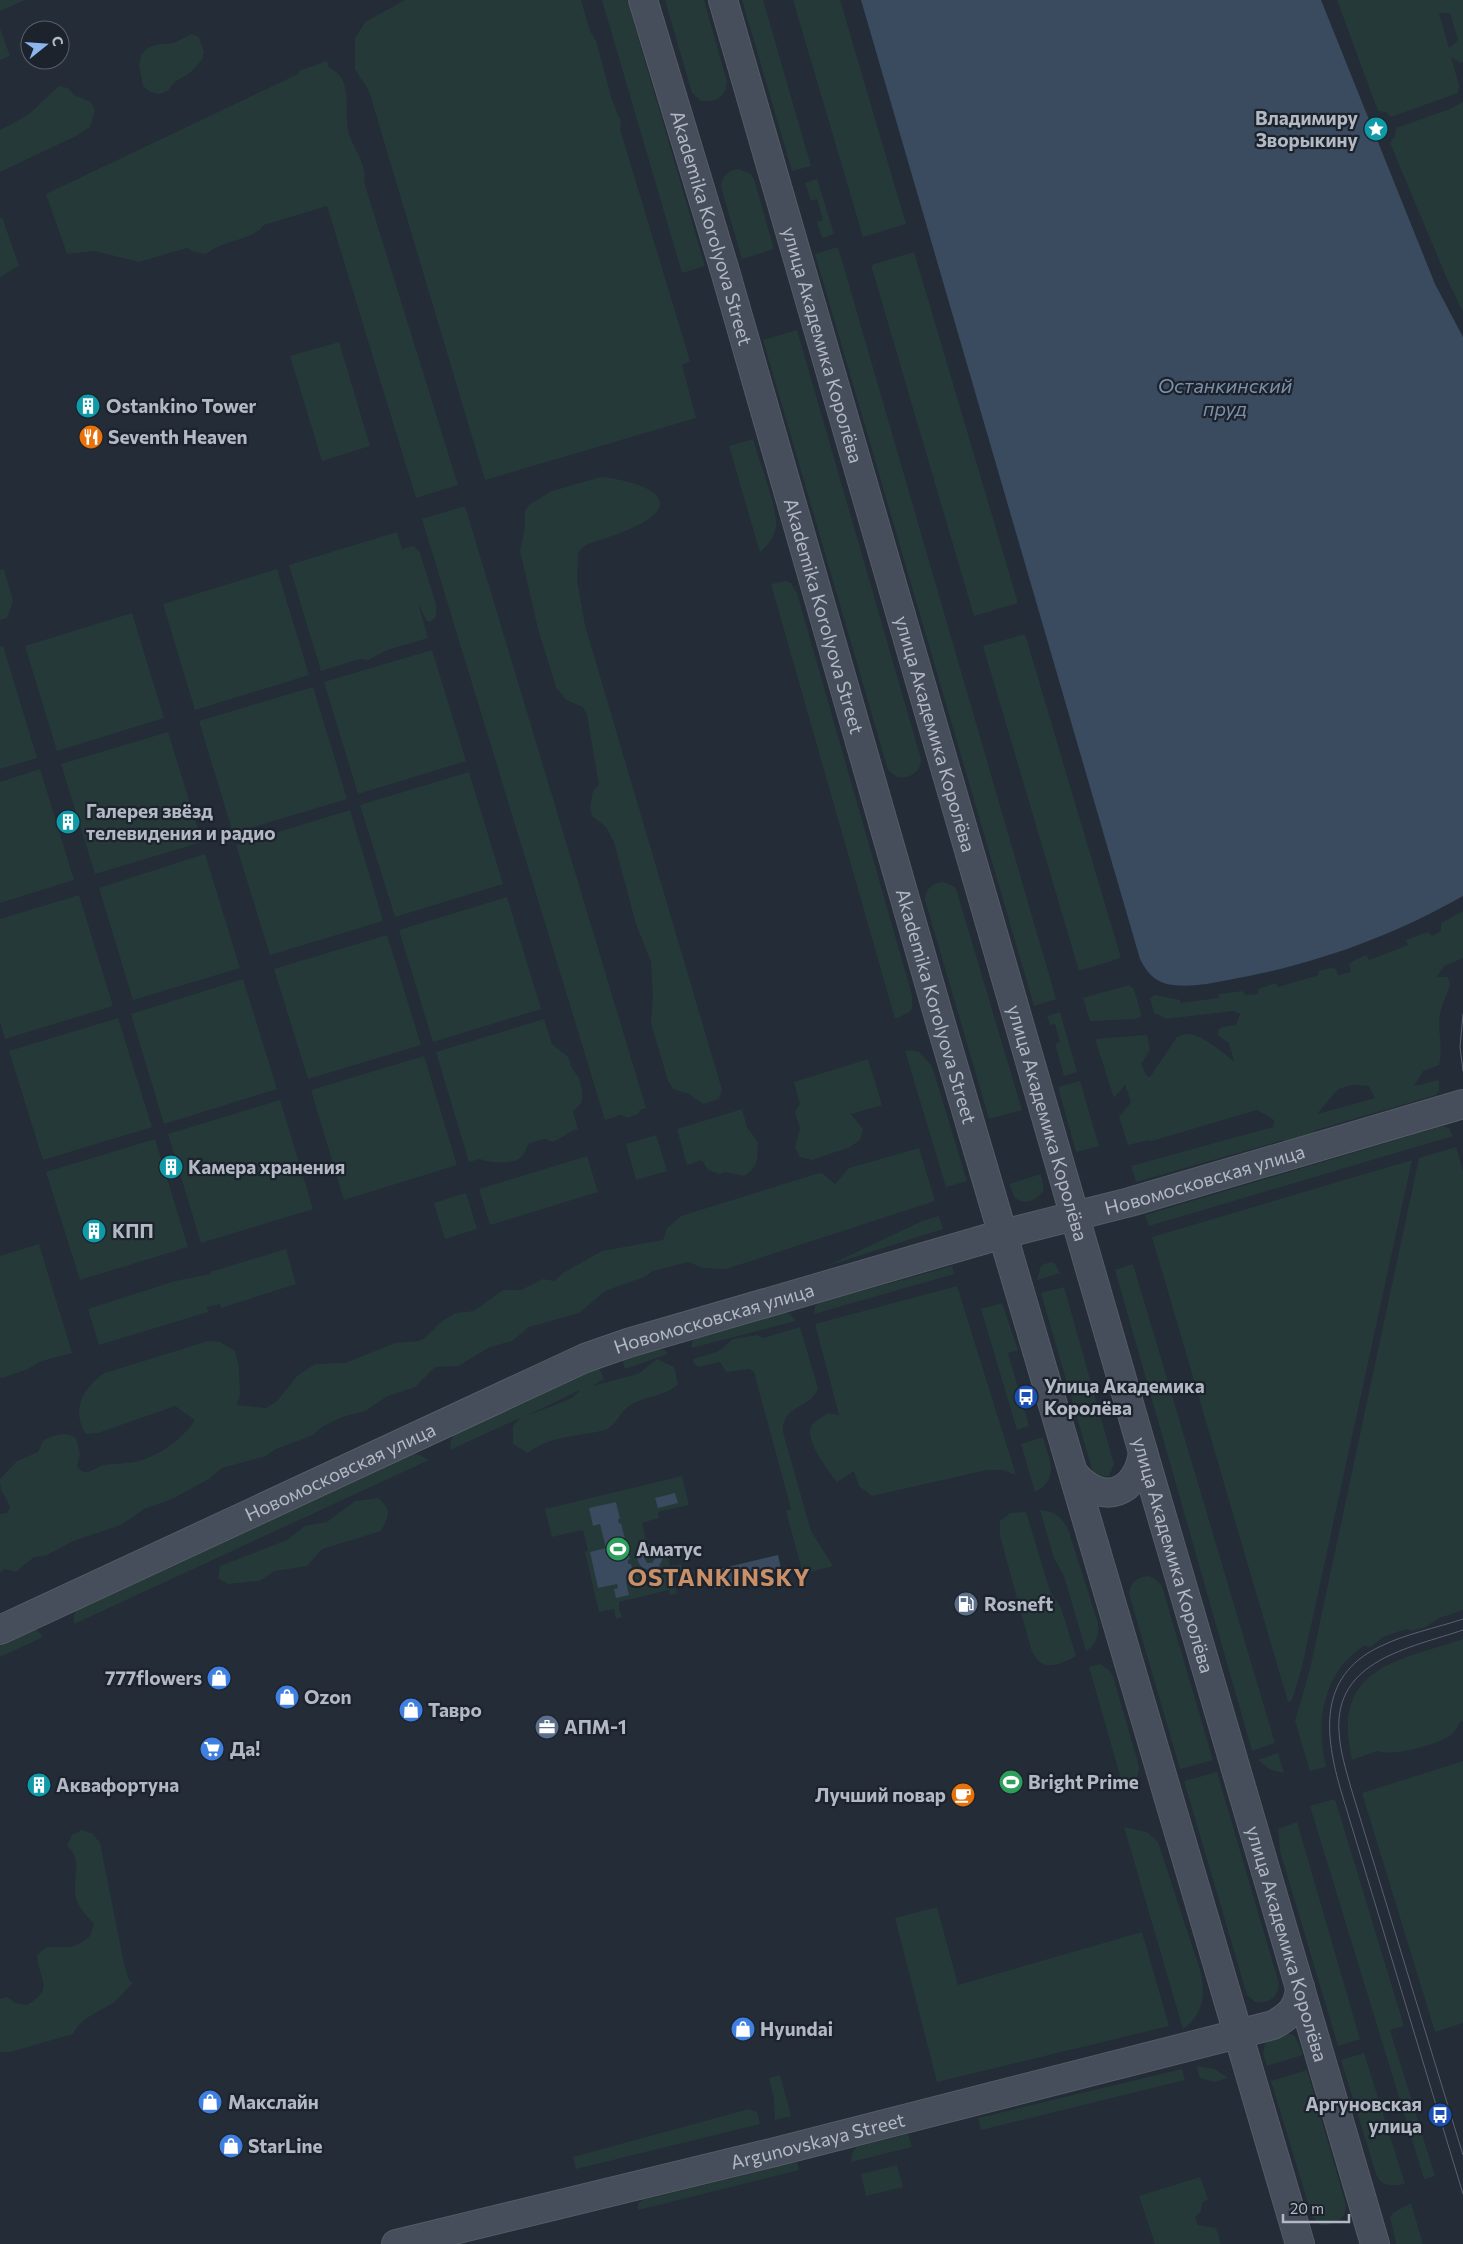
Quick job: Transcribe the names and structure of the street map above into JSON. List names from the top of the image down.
{
  "streets": {
    "main road": [
      "Akademika Korolyova Street",
      "улица Академика Королёва",
      "Новомосковская улица",
      "Argunovskaya Street"
    ]
  },
  "crossings": [
    ["Akademika Korolyova Street", "Новомосковская улица"],
    ["улица Академика Королёва", "Новомосковская улица"],
    ["улица Академика Королёва", "Argunovskaya Street"]
  ],
  "districts": ["OSTANKINSKY"],
  "water": ["Останкинский пруд"],
  "places": {
    "place": ["Владимиру Зворыкину"],
    "building": [
      "Ostankino Tower",
      "Галерея звёзд телевидения и радио",
      "Камера хранения",
      "КПП",
      "Аквафортуна"
    ],
    "restaurant": ["Seventh Heaven"],
    "bus stop": ["Улица Академика Королёва", "Аргуновская улица"],
    "sports": ["Аматус", "Bright Prime"],
    "fuel station": ["Rosneft"],
    "shop": [
      "777flowers",
      "Ozon",
      "Тавро",
      "Hyundai",
      "Макслайн",
      "StarLine"
    ],
    "office": ["АПМ-1"],
    "supermarket": ["Да!"],
    "cafe": ["Лучший повар"]
  },
  "scale_bar": "20 m",
  "north": "right"
}
